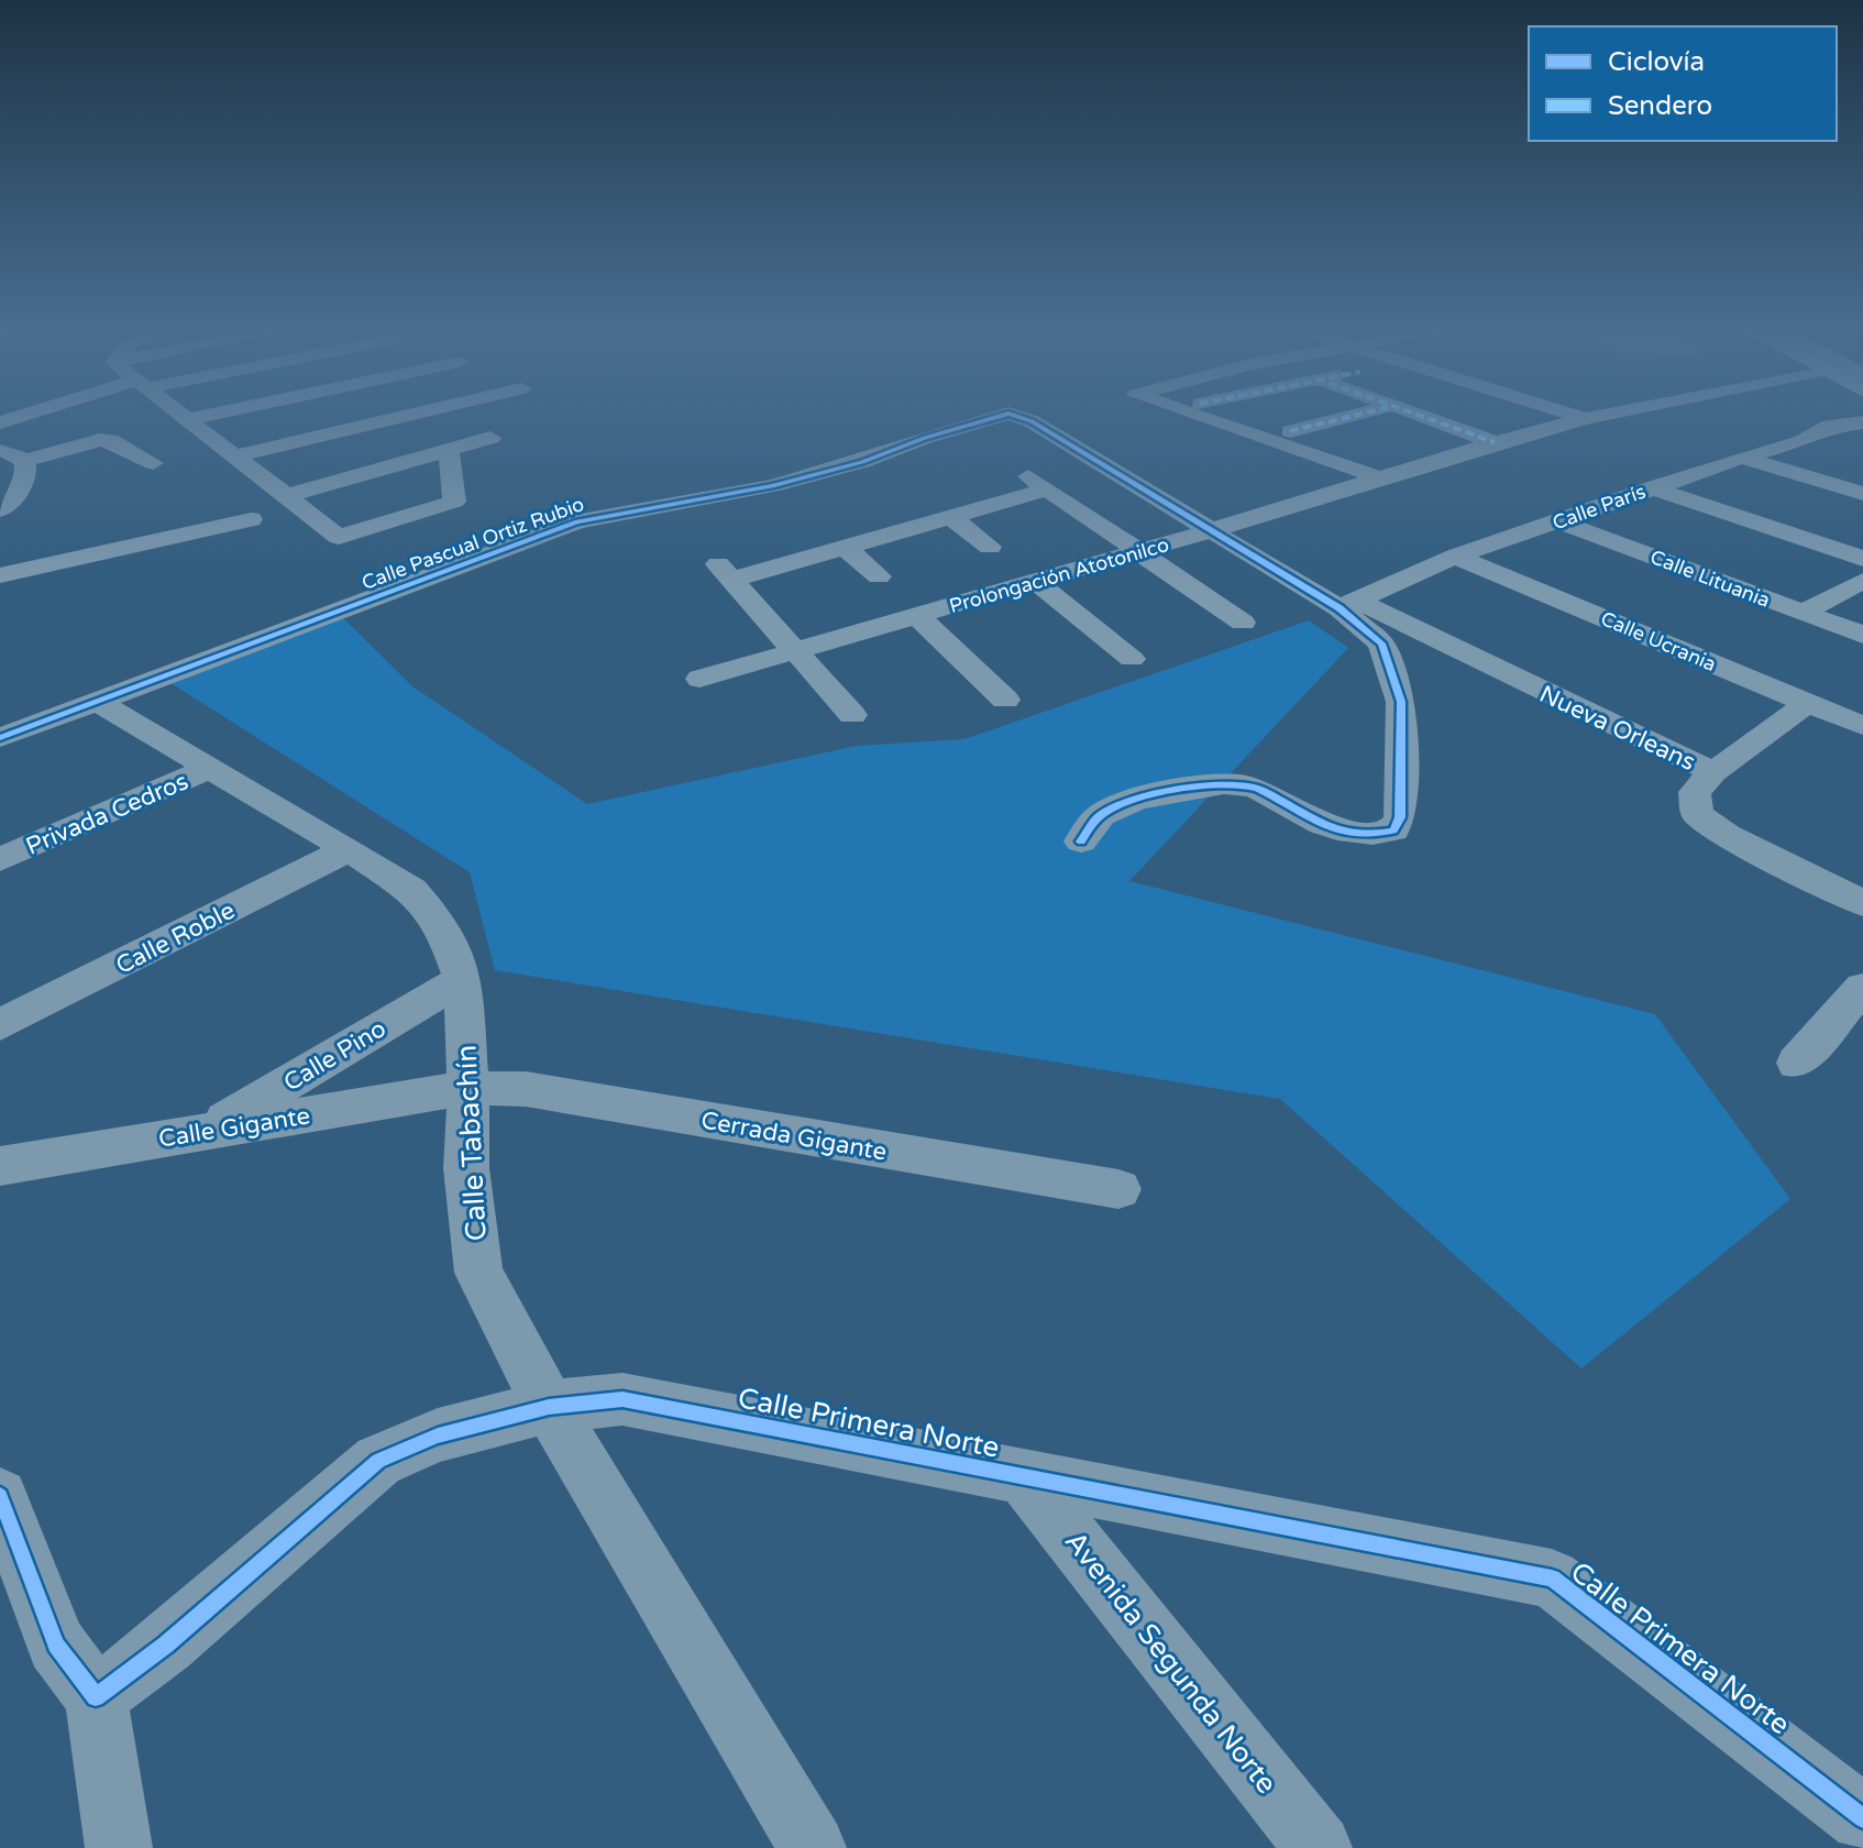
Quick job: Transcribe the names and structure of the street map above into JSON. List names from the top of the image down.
{
  "streets": {
    "street": [
      "Calle París",
      "Calle Pascual Ortiz Rubio",
      "Prolongación Atotonilco",
      "Calle Lituania",
      "Calle Ucrania",
      "Nueva Orleans",
      "Privada Cedros",
      "Calle Roble",
      "Calle Pino",
      "Calle Gigante",
      "Cerrada Gigante",
      "Calle Tabachín",
      "Calle Primera Norte",
      "Avenida Segunda Norte"
    ]
  },
  "crossings": [
    ["Calle París", "Calle Pascual Ortiz Rubio"],
    ["Calle París", "Calle Lituania"],
    ["Calle París", "Calle Ucrania"],
    ["Calle París", "Nueva Orleans"],
    ["Calle Pascual Ortiz Rubio", "Prolongación Atotonilco"],
    ["Calle Pascual Ortiz Rubio", "Nueva Orleans"],
    ["Calle Pascual Ortiz Rubio", "Calle Tabachín"],
    ["Privada Cedros", "Calle Tabachín"],
    ["Calle Roble", "Calle Tabachín"],
    ["Calle Pino", "Calle Gigante"],
    ["Calle Pino", "Calle Tabachín"],
    ["Calle Gigante", "Cerrada Gigante"],
    ["Calle Gigante", "Calle Tabachín"],
    ["Cerrada Gigante", "Calle Tabachín"],
    ["Calle Tabachín", "Calle Primera Norte"],
    ["Calle Primera Norte", "Avenida Segunda Norte"]
  ],
  "legend": ["Ciclovía", "Sendero"]
}
